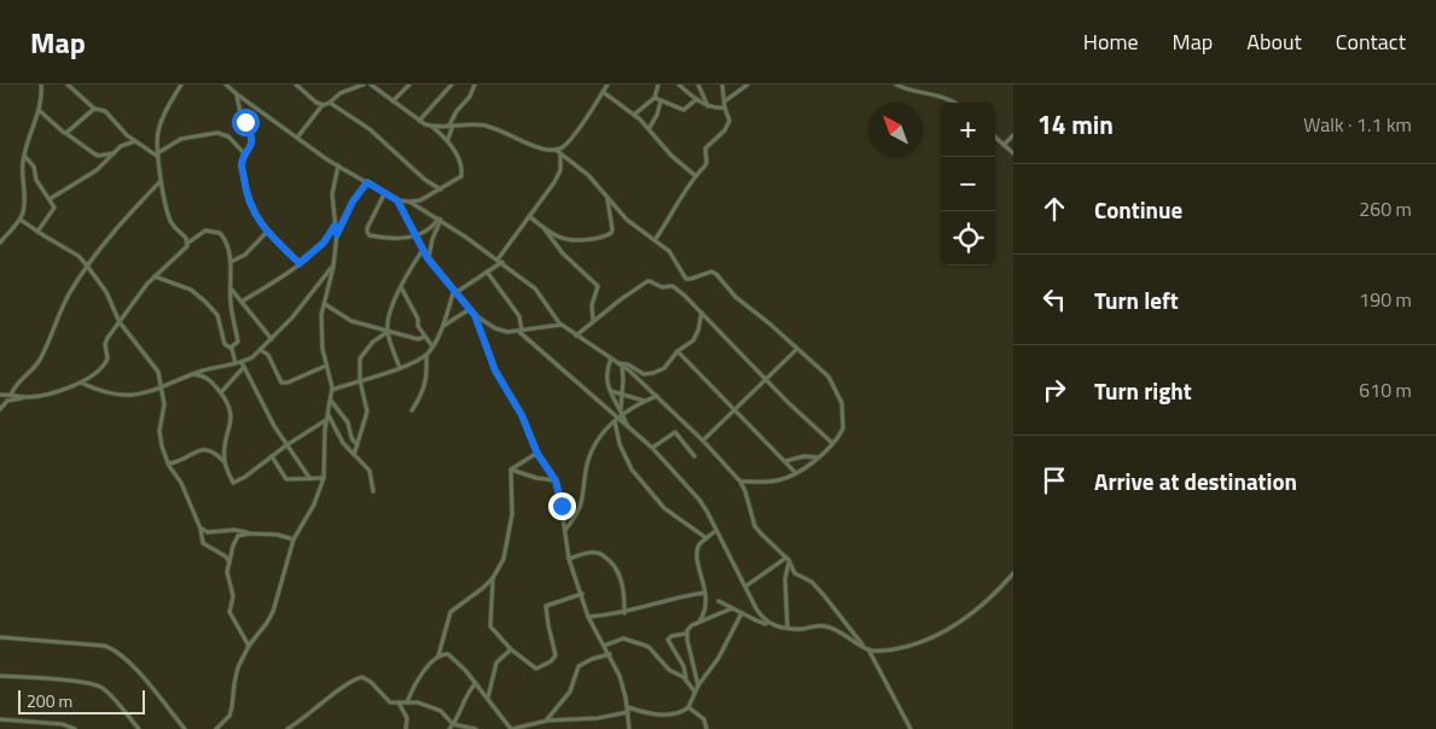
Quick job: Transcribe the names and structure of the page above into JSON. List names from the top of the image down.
{
  "scale_bar": "200 m",
  "north": "top left",
  "page": {
    "header": "Map",
    "nav": [
      "Home",
      "Map",
      "About",
      "Contact"
    ],
    "heading": ["14 min", "Walk · 1.1 km"],
    "map_buttons": ["+", "−"],
    "list": [
      ["Continue", "260 m"],
      ["Turn left", "190 m"],
      ["Turn right", "610 m"],
      "Arrive at destination"
    ],
    "scale": "200 m"
  }
}
